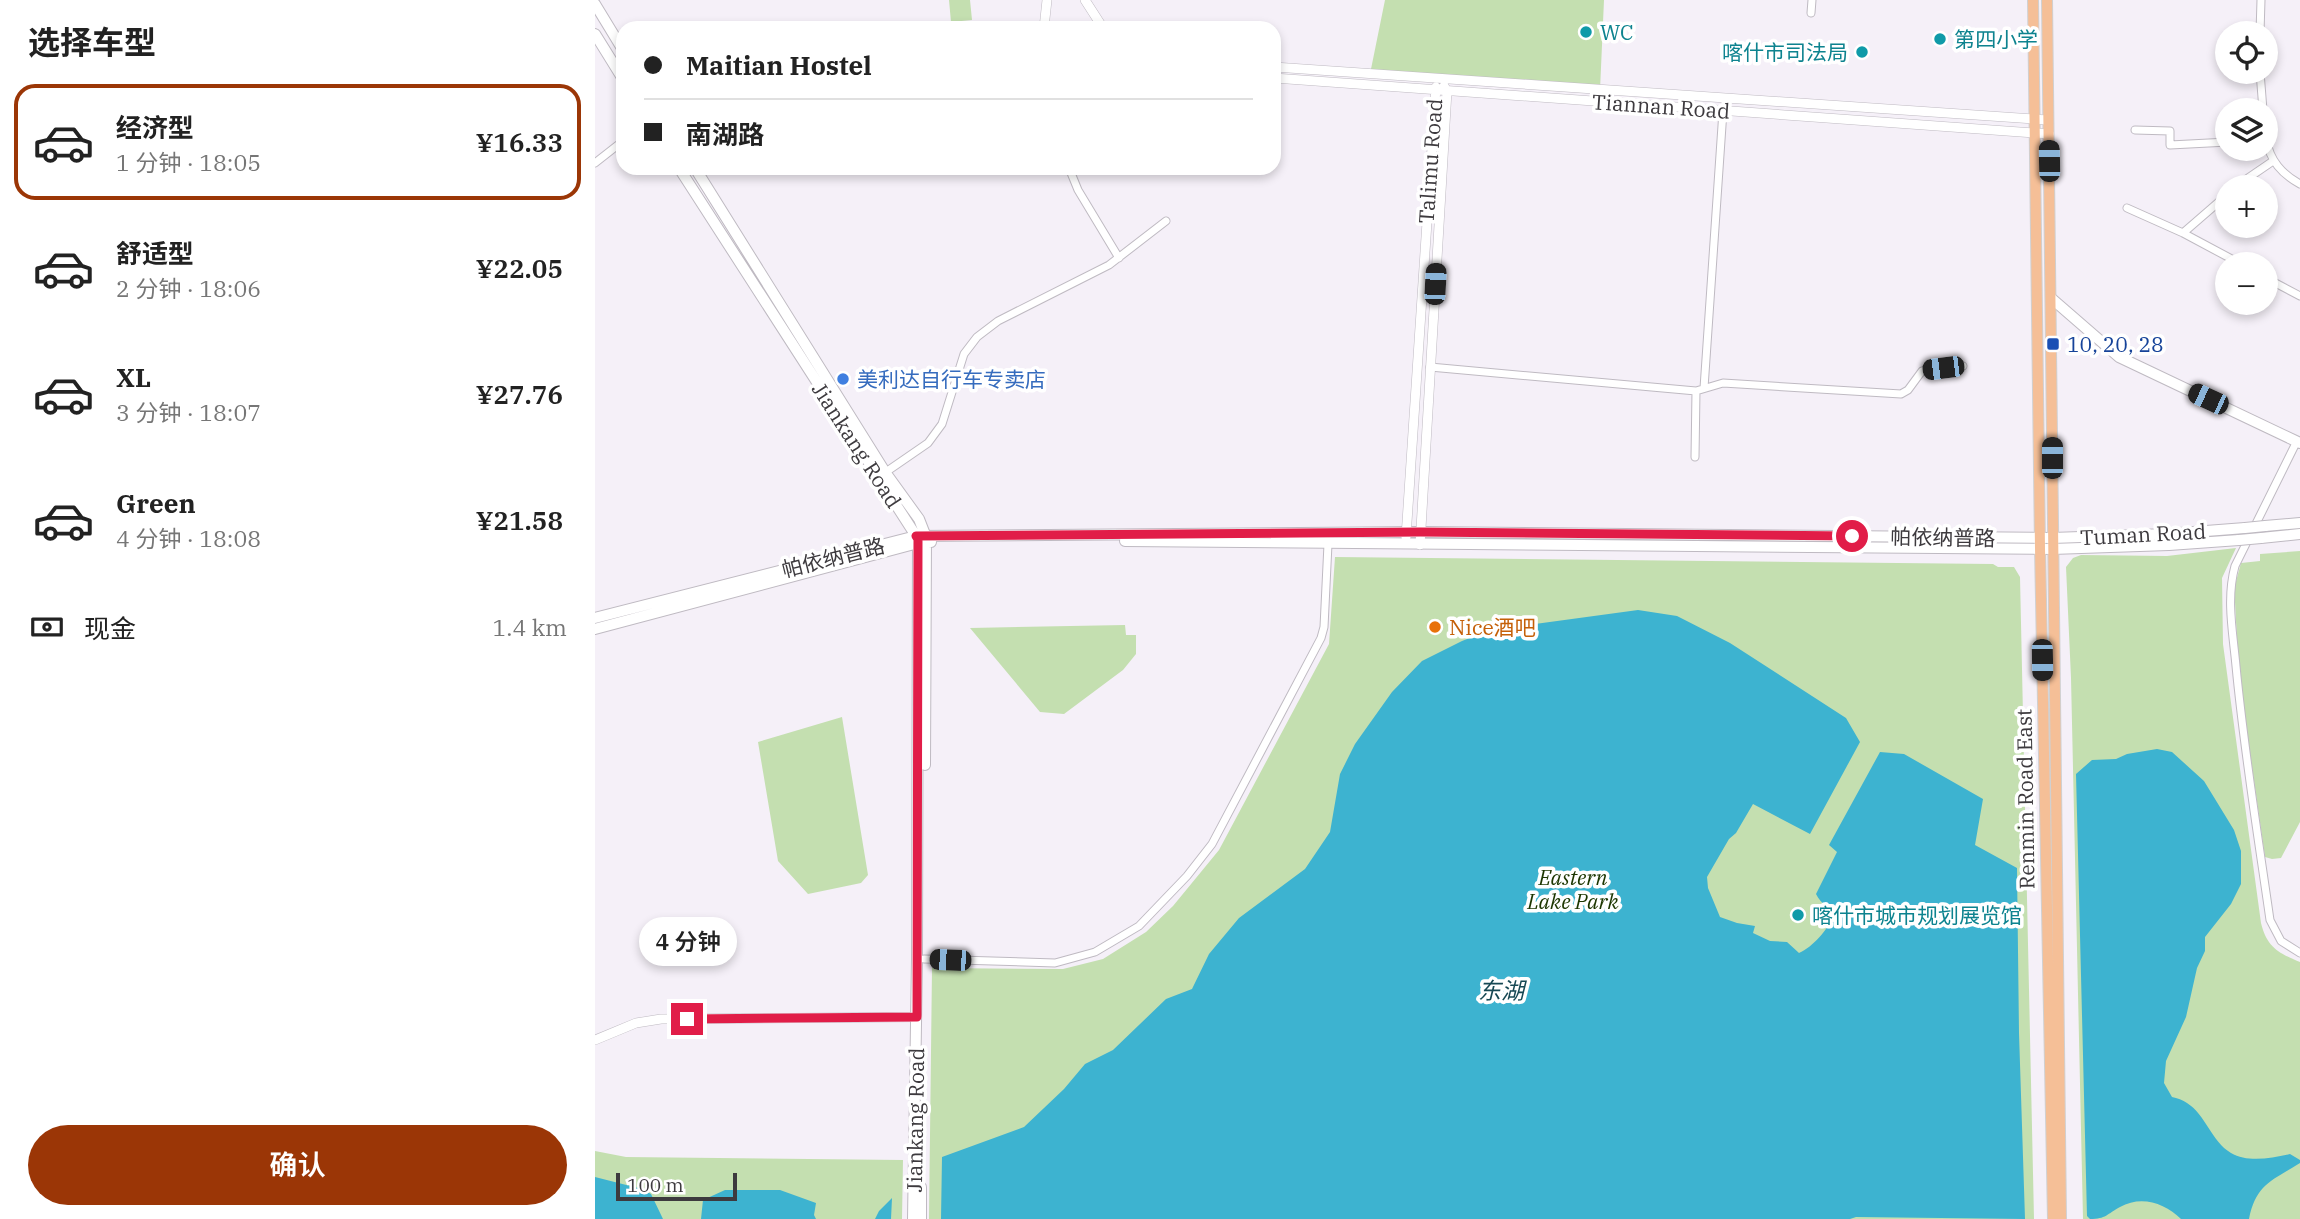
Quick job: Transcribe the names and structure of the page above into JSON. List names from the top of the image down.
{
  "streets": {
    "main road": [
      "Jiankang Road",
      "Tuman Road",
      "帕依纳普路",
      "Renmin Road East"
    ],
    "street": ["Tiannan Road", "Talimu Road"]
  },
  "crossings": [
    ["Tiannan Road", "Talimu Road"],
    ["Tiannan Road", "Renmin Road East"],
    ["Talimu Road", "帕依纳普路"],
    ["Jiankang Road", "帕依纳普路"],
    ["Tuman Road", "帕依纳普路"],
    ["Tuman Road", "Renmin Road East"],
    ["帕依纳普路", "Renmin Road East"]
  ],
  "water": ["东湖"],
  "parks": ["Eastern Lake Park"],
  "places": {
    "other": [
      "WC",
      "第四小学",
      "喀什市司法局",
      "美利达自行车专卖店",
      "Nice酒吧",
      "喀什市城市规划展览馆"
    ],
    "transit": ["10, 20, 28"]
  },
  "scale_bar": "100 m",
  "page": {
    "heading": "选择车型",
    "map_buttons": ["+", "−"],
    "banner": ["Maitian Hostel", "南湖路"],
    "list": [
      {
        "name": "经济型",
        "note": "1 分钟 · 18:05",
        "value": "¥16.33"
      },
      {
        "name": "舒适型",
        "note": "2 分钟 · 18:06",
        "value": "¥22.05"
      },
      {
        "name": "XL",
        "note": "3 分钟 · 18:07",
        "value": "¥27.76"
      },
      {
        "name": "Green",
        "note": "4 分钟 · 18:08",
        "value": "¥21.58"
      }
    ],
    "pay": ["现金", "1.4 km"],
    "bubble": "4 分钟",
    "buttons": "确认",
    "scale": "100 m"
  }
}
